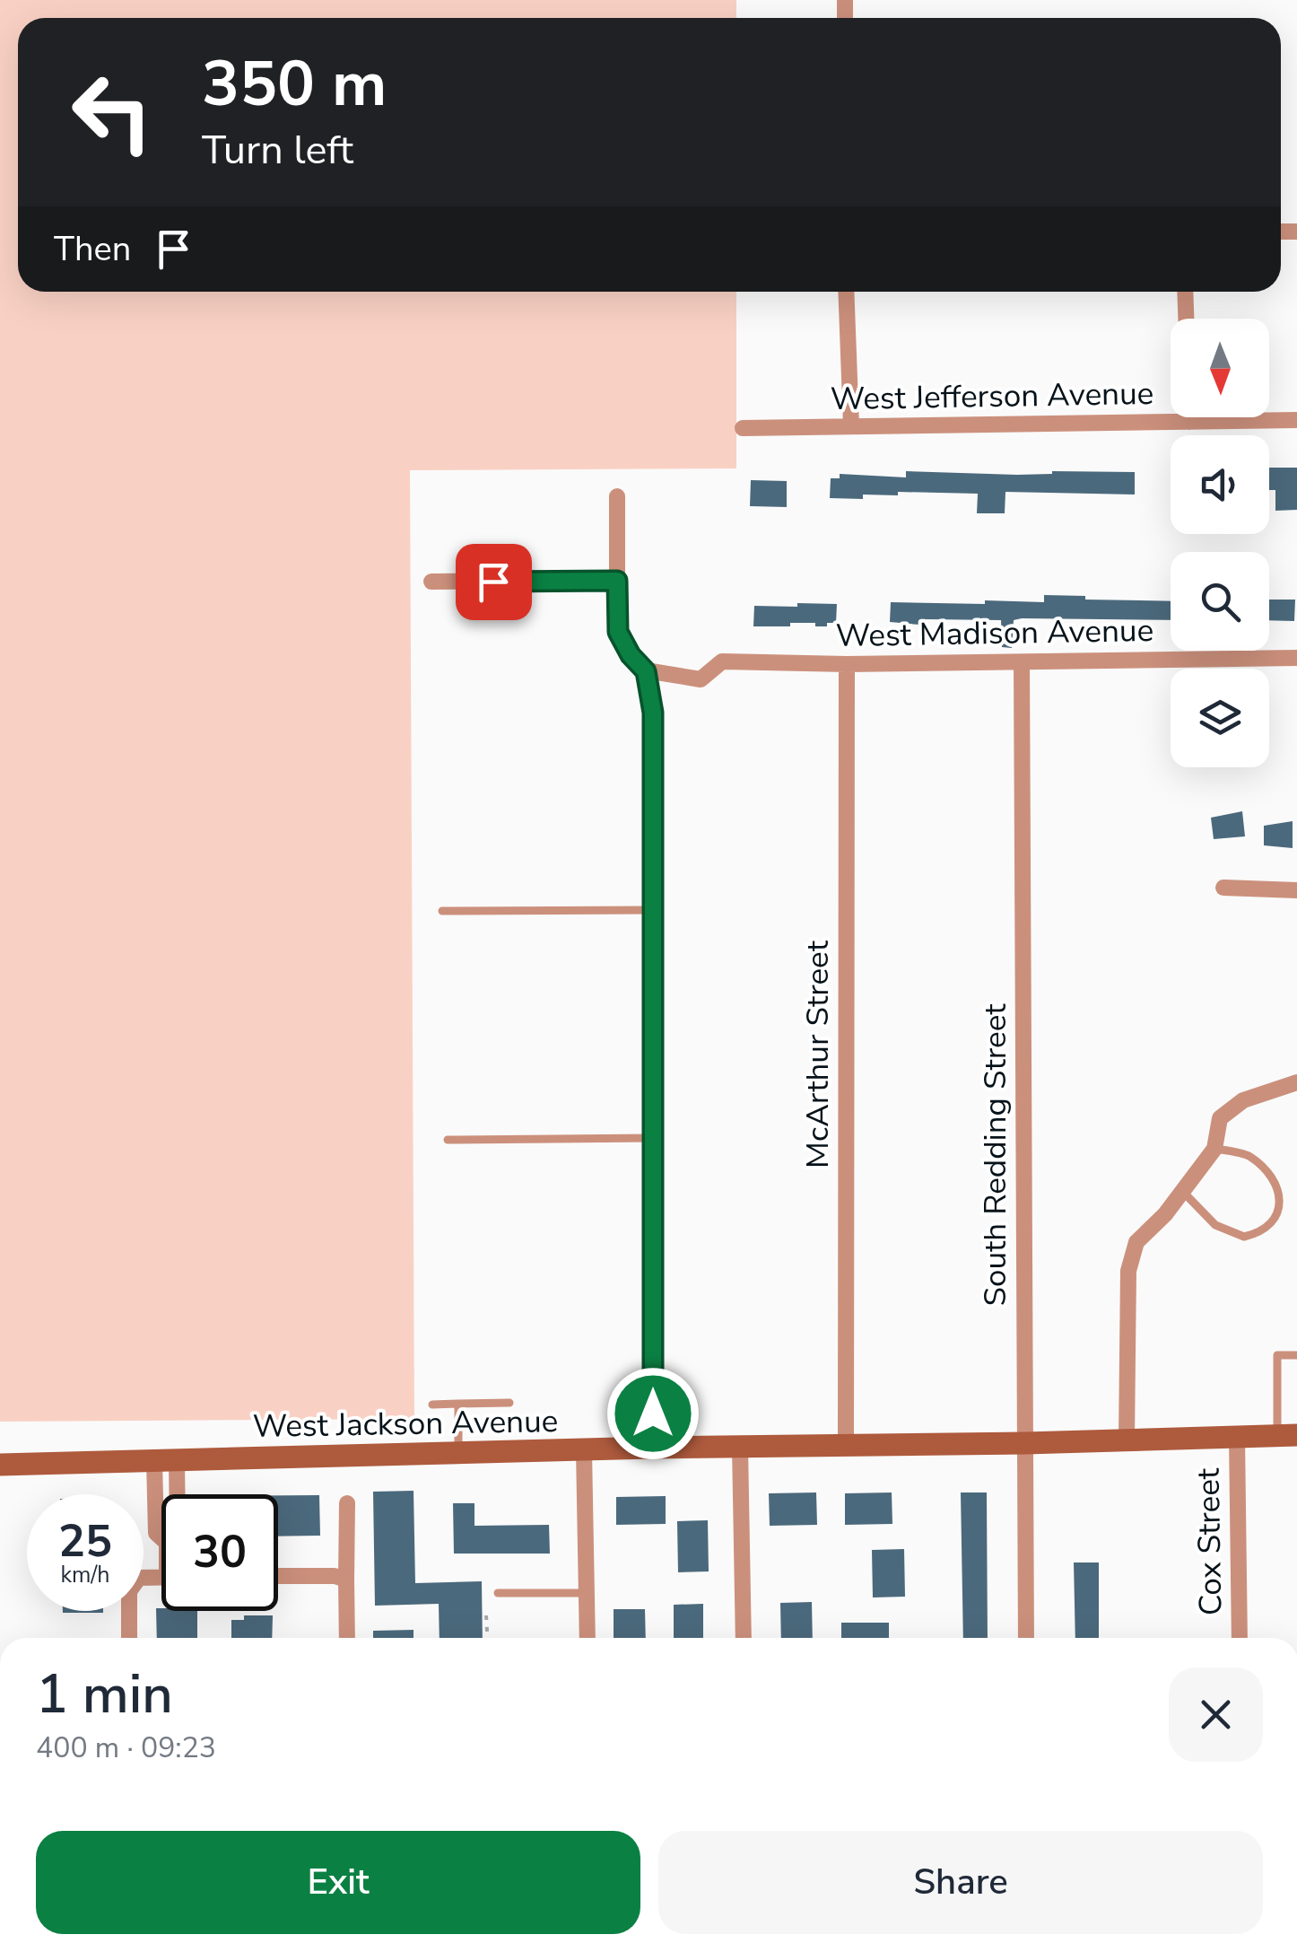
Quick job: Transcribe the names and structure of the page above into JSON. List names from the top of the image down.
{
  "streets": {
    "street": [
      "West Jefferson Avenue",
      "West Madison Avenue",
      "McArthur Street",
      "South Redding Street",
      "West Jackson Avenue",
      "Cox Street"
    ]
  },
  "crossings": [
    ["West Madison Avenue", "McArthur Street"],
    ["West Madison Avenue", "South Redding Street"],
    ["McArthur Street", "West Jackson Avenue"],
    ["South Redding Street", "West Jackson Avenue"],
    ["West Jackson Avenue", "Cox Street"]
  ],
  "north": "bottom",
  "page": {
    "turn": ["350 m", "Turn left"],
    "then": "Then",
    "speed": "25 km/h",
    "limit": "30",
    "heading": ["1 min", "400 m · 09:23"],
    "buttons": ["Exit", "Share"]
  }
}
